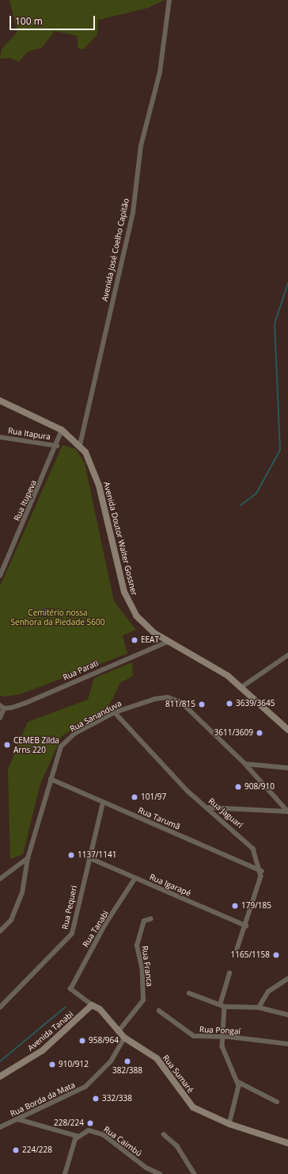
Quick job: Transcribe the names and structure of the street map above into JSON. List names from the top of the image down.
{
  "streets": {
    "main road": ["Avenida Doutor Walter Gossner", "Avenida Tanabi", "Rua Sumaré"],
    "street": [
      "Avenida José Coelho Capitão",
      "Rua Itapura",
      "Rua Itupeva",
      "Rua Parati",
      "Rua Sananduva",
      "Rua Jaguarí",
      "Rua Tarumã",
      "Rua Igarapé",
      "Rua Pequeri",
      "Rua Tanabi",
      "Rua Franca",
      "Rua Pongaí",
      "Rua Borda da Mata",
      "Rua Caimbú"
    ]
  },
  "crossings": [
    ["Avenida José Coelho Capitão", "Avenida Doutor Walter Gossner"],
    ["Rua Itapura", "Rua Itupeva"],
    ["Rua Itupeva", "Avenida Doutor Walter Gossner"],
    ["Avenida Doutor Walter Gossner", "Rua Parati"],
    ["Rua Sananduva", "Rua Jaguarí"],
    ["Rua Sananduva", "Rua Tarumã"],
    ["Rua Jaguarí", "Rua Tarumã"],
    ["Rua Tarumã", "Rua Pequeri"],
    ["Rua Igarapé", "Rua Pequeri"],
    ["Rua Igarapé", "Rua Tanabi"],
    ["Rua Tanabi", "Rua Sumaré"],
    ["Rua Franca", "Rua Sumaré"],
    ["Avenida Tanabi", "Rua Sumaré"],
    ["Rua Sumaré", "Rua Borda da Mata"]
  ],
  "parks": ["Cemitério nossa Senhora da Piedade 5600"],
  "places": [
    "EEAT",
    "3639/3645",
    "811/815",
    "3611/3609",
    "CEMEB Zilda Arns 220",
    "908/910",
    "101/97",
    "1137/1141",
    "179/185",
    "1165/1158",
    "958/964",
    "382/388",
    "910/912",
    "332/338",
    "228/224",
    "224/228"
  ],
  "scale_bar": "100 m"
}
